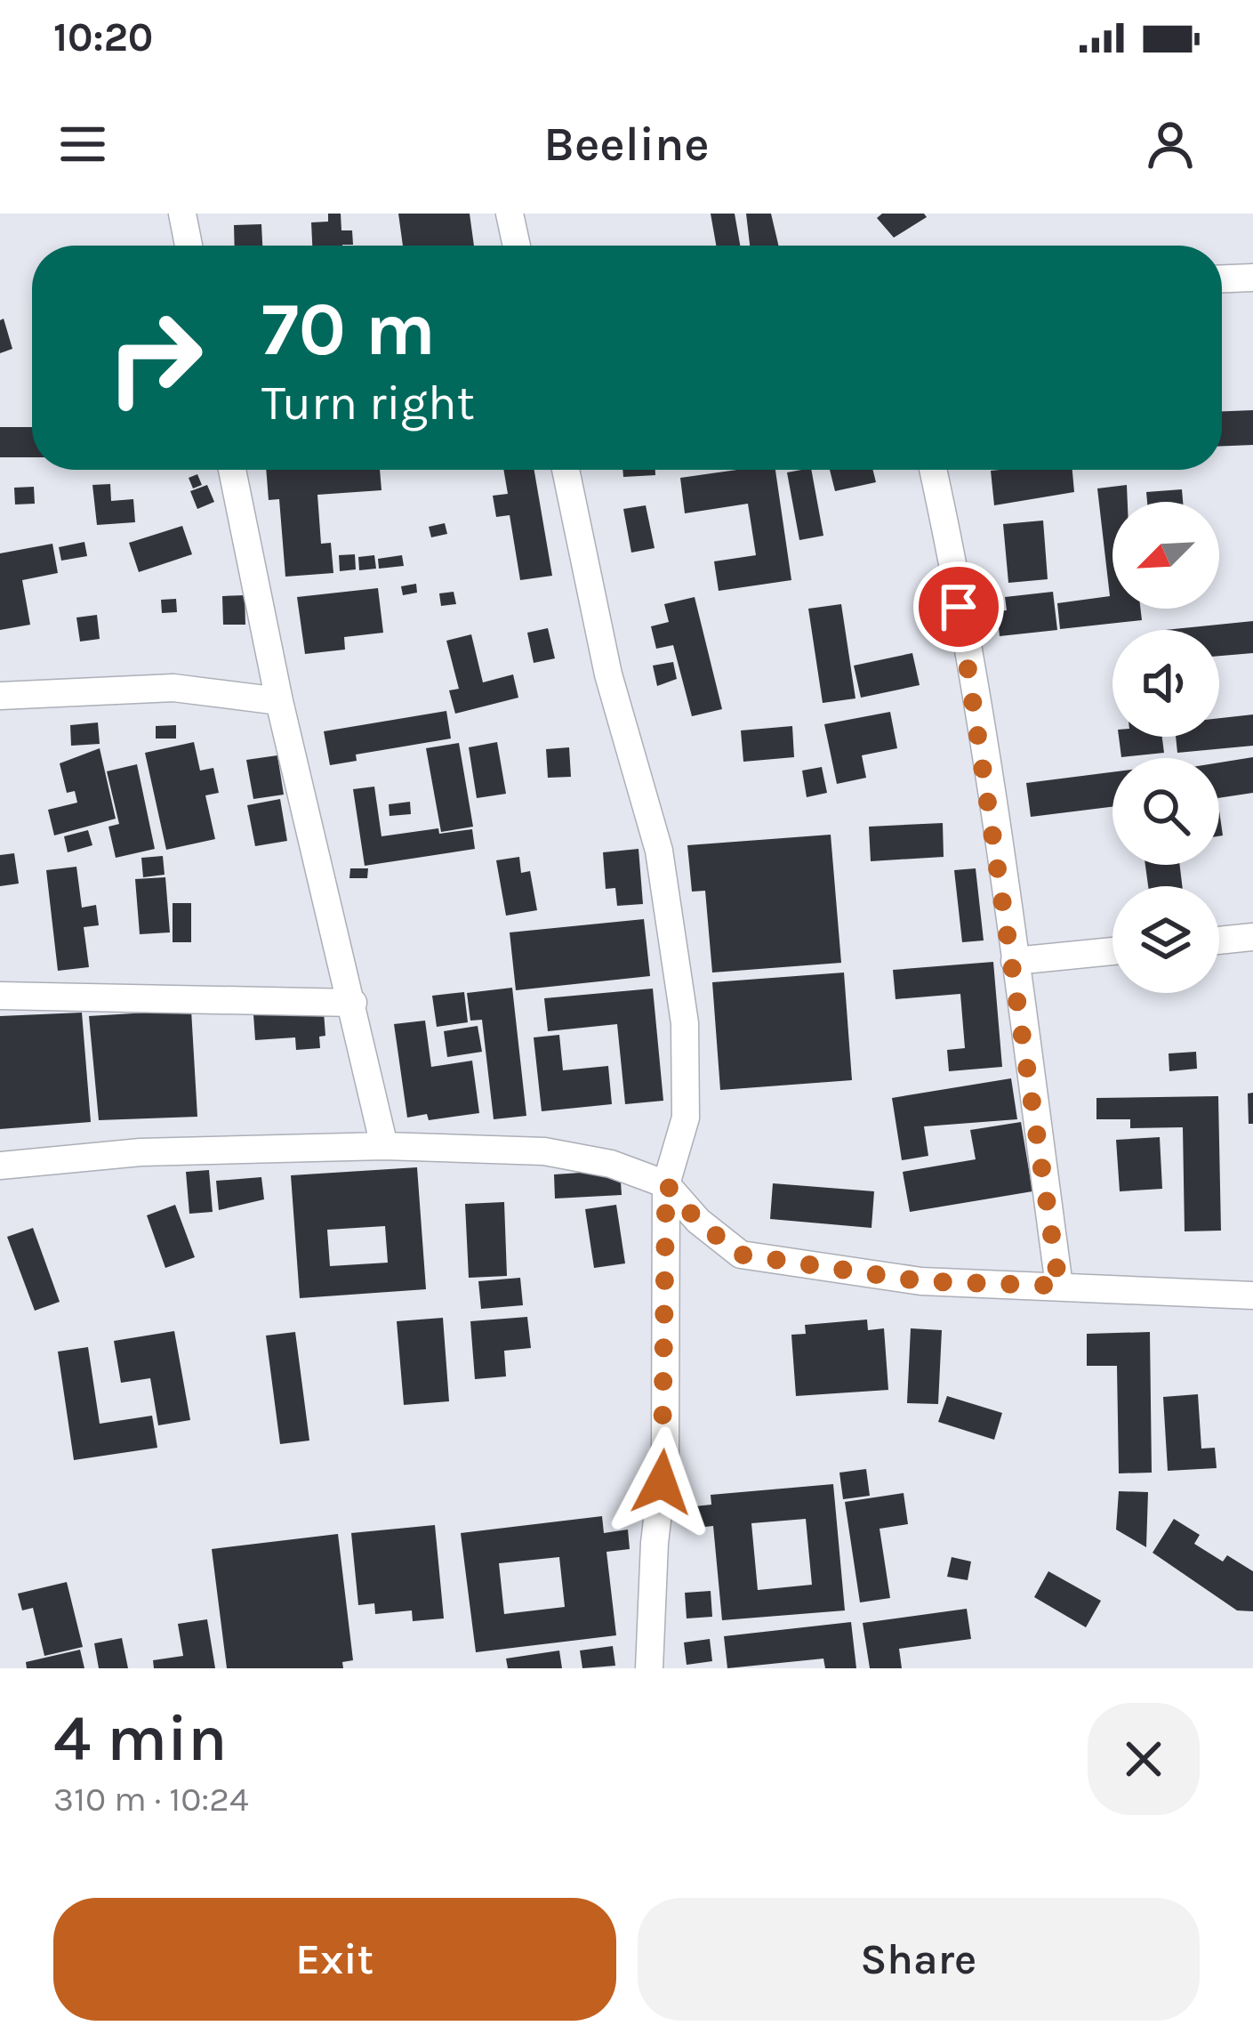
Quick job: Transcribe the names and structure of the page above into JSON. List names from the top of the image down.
{
  "north": "bottom left",
  "page": {
    "status": "10:20",
    "header": "Beeline",
    "turn": ["70 m", "Turn right"],
    "heading": ["4 min", "310 m · 10:24"],
    "buttons": ["Exit", "Share"]
  }
}
